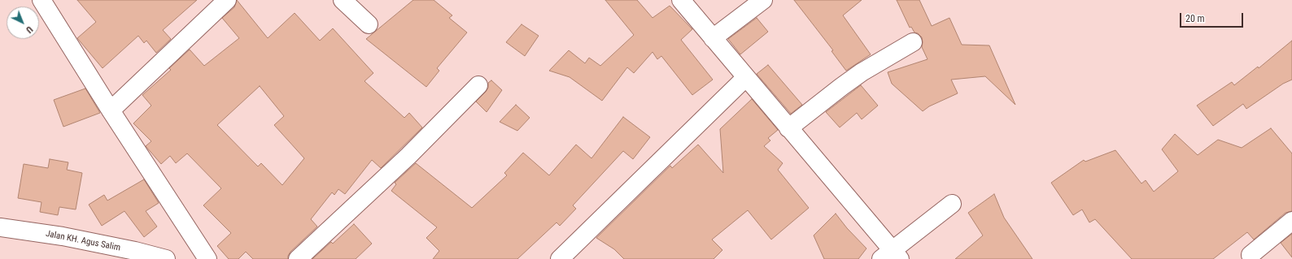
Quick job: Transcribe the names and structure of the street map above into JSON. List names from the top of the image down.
{
  "streets": {
    "street": ["Jalan KH. Agus Salim"]
  },
  "scale_bar": "20 m",
  "north": "bottom right"
}
